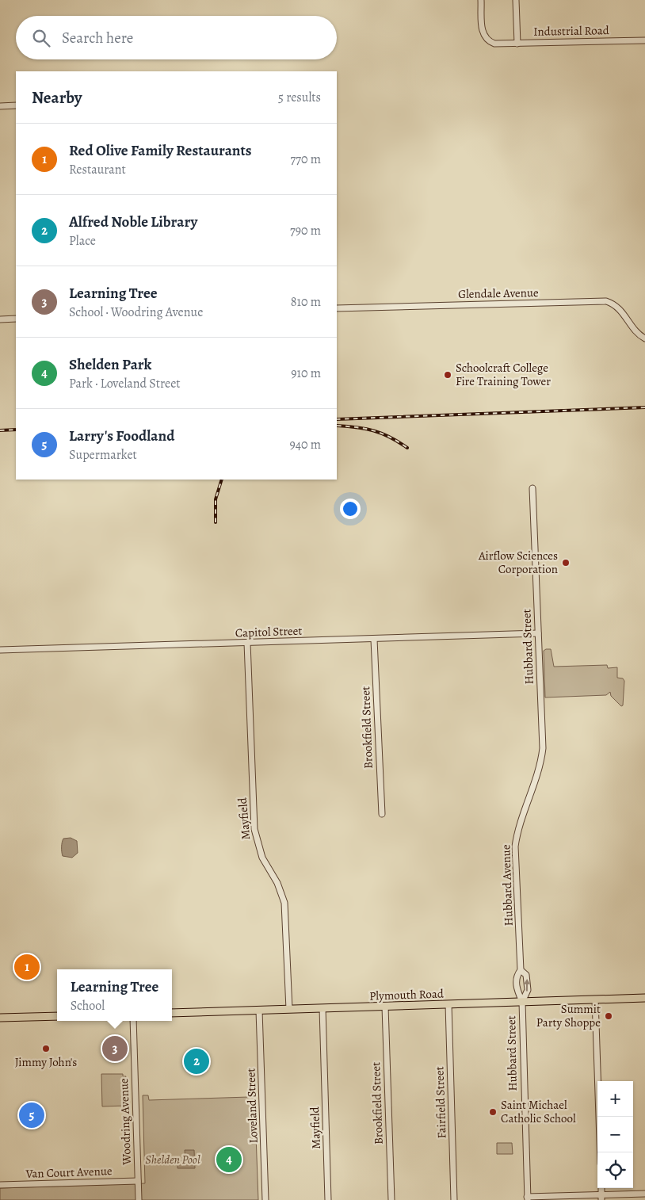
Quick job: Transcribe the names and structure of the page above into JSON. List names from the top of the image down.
{
  "streets": {
    "main road": ["Plymouth Road"],
    "street": [
      "Industrial Road",
      "Glendale Avenue",
      "Capitol Street",
      "Hubbard Street",
      "Brookfield Street",
      "Mayfield",
      "Hubbard Avenue",
      "Fairfield Street",
      "Loveland Street",
      "Woodring Avenue",
      "Van Court Avenue"
    ]
  },
  "crossings": [
    ["Capitol Street", "Hubbard Street"],
    ["Capitol Street", "Brookfield Street"],
    ["Capitol Street", "Mayfield"],
    ["Hubbard Street", "Hubbard Avenue"],
    ["Hubbard Street", "Plymouth Road"],
    ["Brookfield Street", "Plymouth Road"],
    ["Mayfield", "Plymouth Road"],
    ["Hubbard Avenue", "Plymouth Road"],
    ["Plymouth Road", "Fairfield Street"],
    ["Plymouth Road", "Loveland Street"],
    ["Woodring Avenue", "Van Court Avenue"]
  ],
  "parks": ["Shelden Pool"],
  "places": [
    "Schoolcraft College Fire Training Tower",
    "Airflow Sciences Corporation",
    "Summit Party Shoppe",
    "Jimmy John's",
    "Saint Michael Catholic School"
  ],
  "page": {
    "search": "Search here",
    "heading": ["Nearby", "5 results"],
    "list": [
      {
        "mark": "1",
        "name": "Red Olive Family Restaurants",
        "note": "Restaurant",
        "value": "770 m"
      },
      {
        "mark": "2",
        "name": "Alfred Noble Library",
        "note": "Place",
        "value": "790 m"
      },
      {
        "mark": "3",
        "name": "Learning Tree",
        "note": "School · Woodring Avenue",
        "value": "810 m"
      },
      {
        "mark": "4",
        "name": "Shelden Park",
        "note": "Park · Loveland Street",
        "value": "910 m"
      },
      {
        "mark": "5",
        "name": "Larry's Foodland",
        "note": "Supermarket",
        "value": "940 m"
      }
    ],
    "pins": [
      "1",
      "3",
      "2",
      "5",
      "4"
    ],
    "popup": ["Learning Tree", "School"],
    "map_buttons": ["+", "−"]
  }
}
